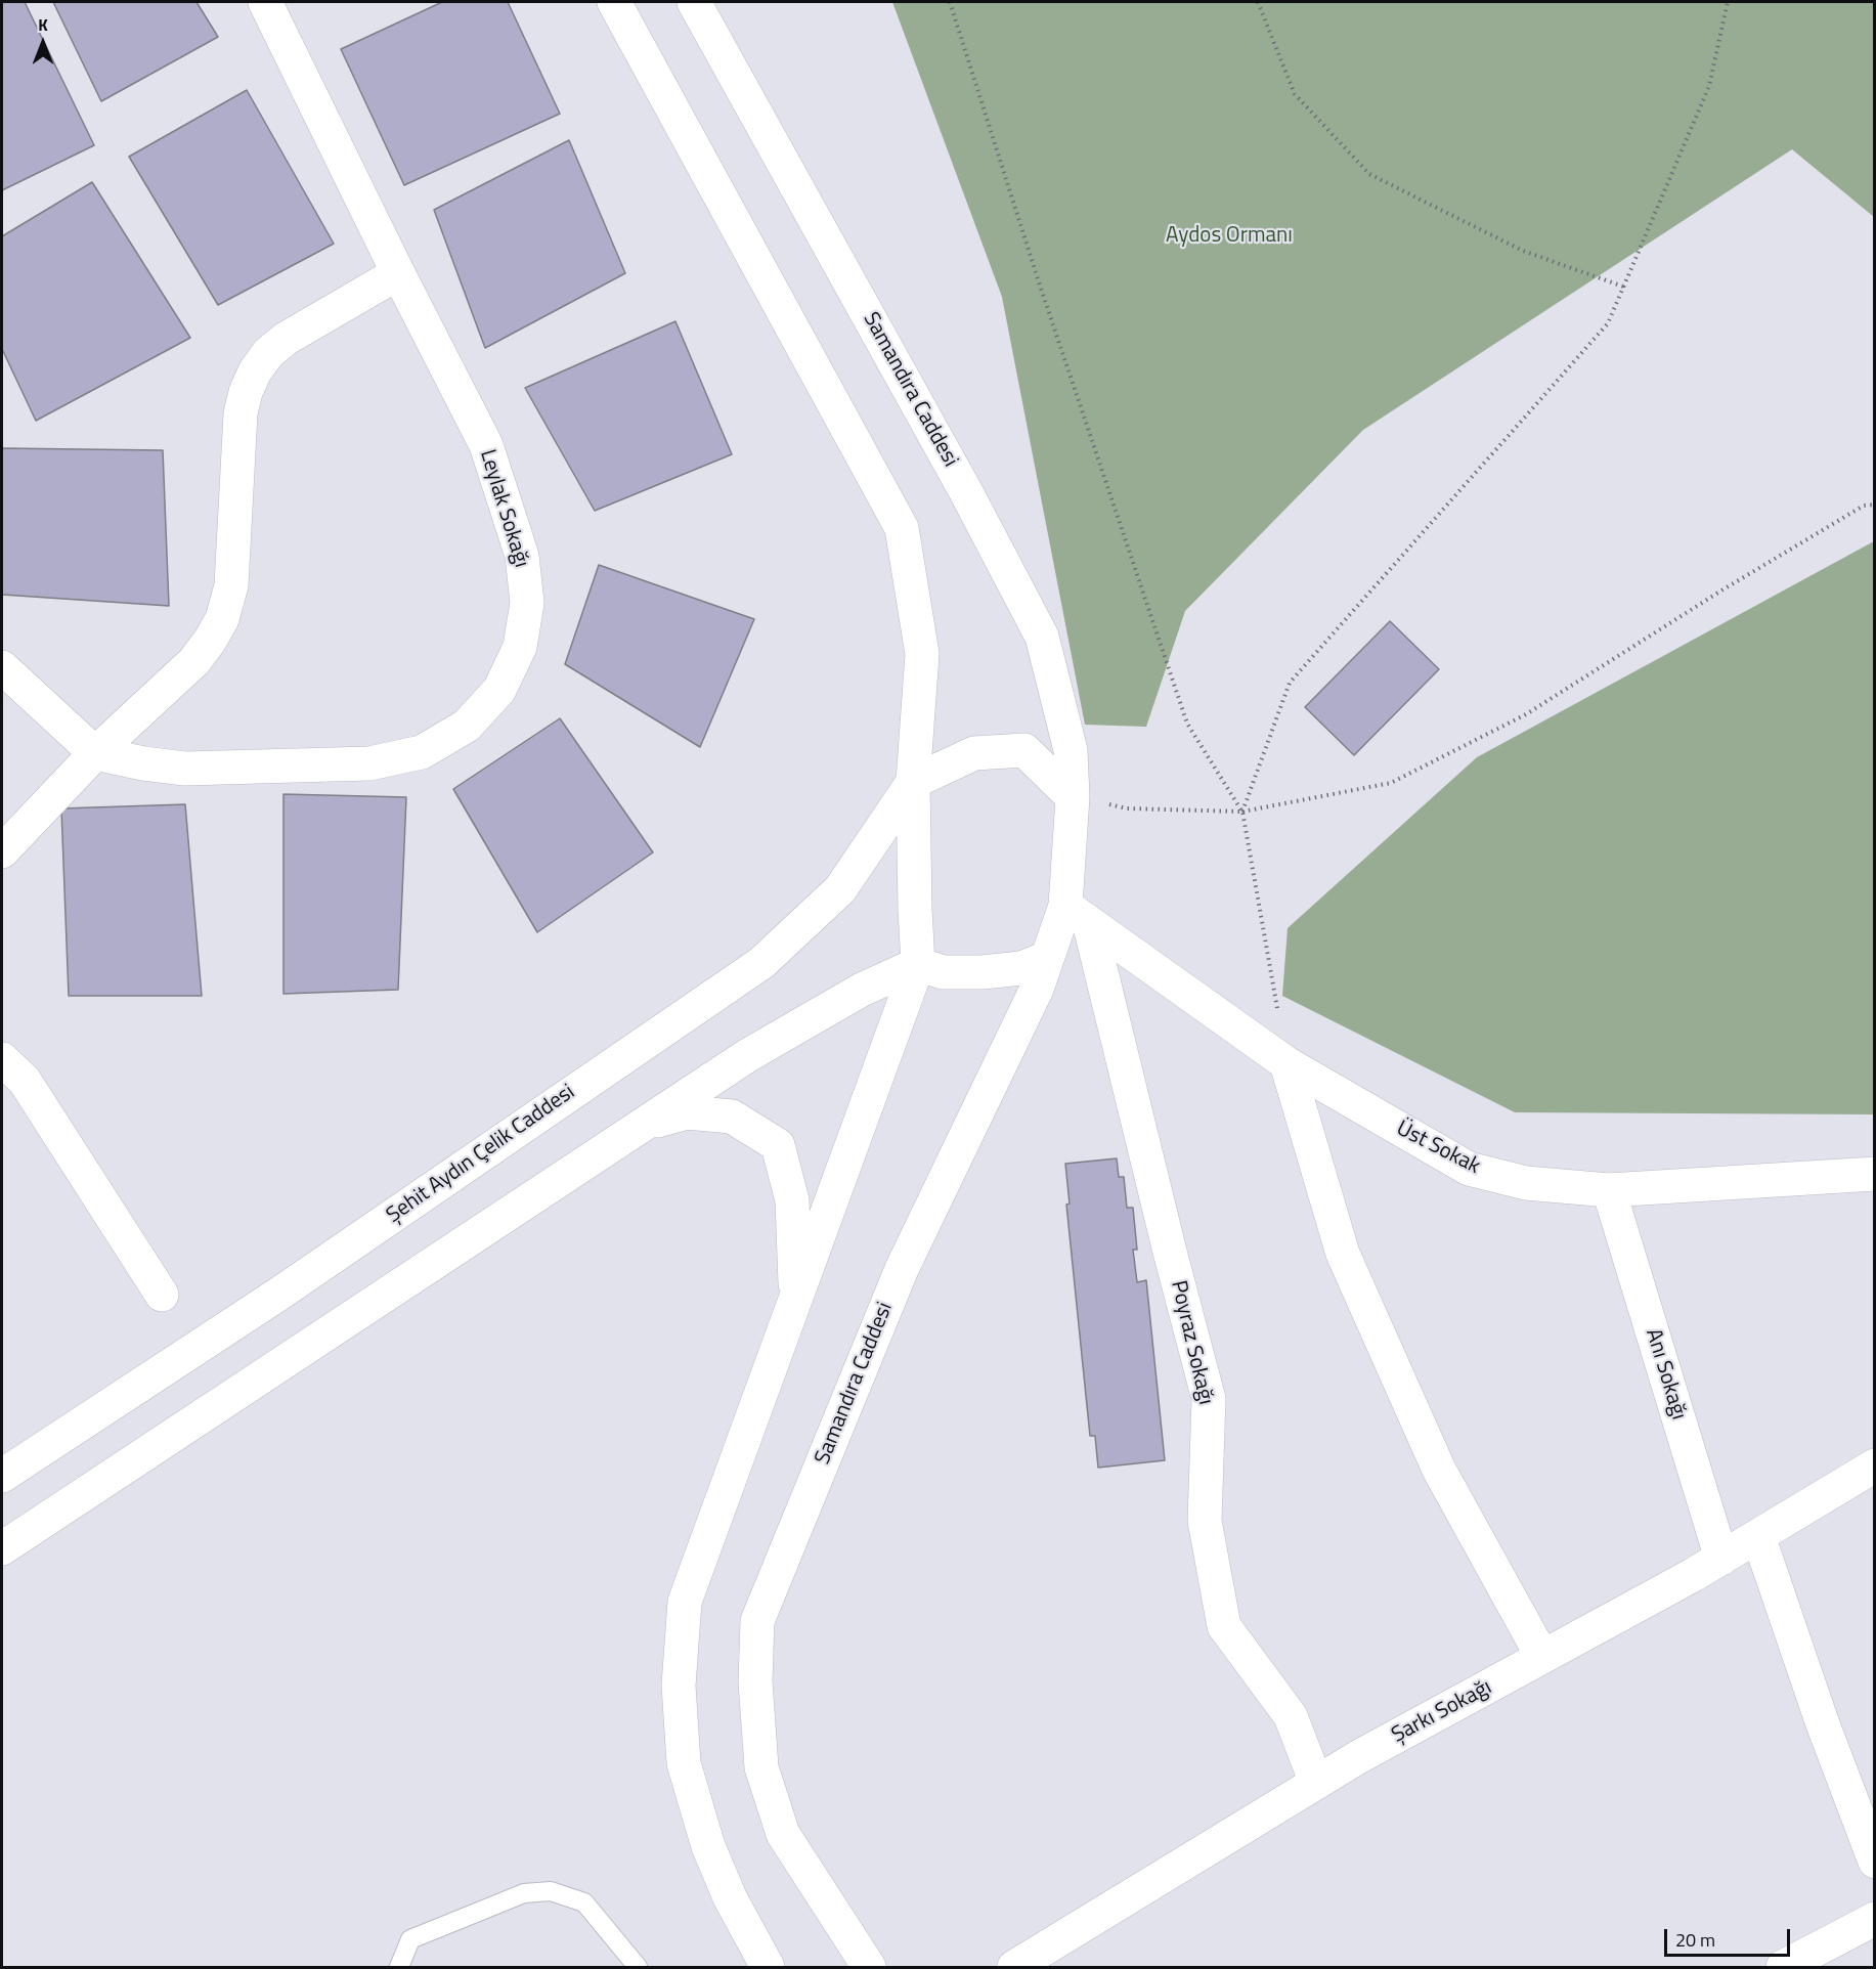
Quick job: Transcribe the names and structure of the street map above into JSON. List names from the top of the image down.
{
  "streets": {
    "main road": [
      "Samandıra Caddesi",
      "Leylak Sokağı",
      "Üst Sokak",
      "Şehit Aydın Çelik Caddesi",
      "Poyraz Sokağı",
      "Anı Sokağı",
      "Şarkı Sokağı"
    ]
  },
  "crossings": [
    ["Samandıra Caddesi", "Üst Sokak"],
    ["Samandıra Caddesi", "Şehit Aydın Çelik Caddesi"],
    ["Samandıra Caddesi", "Poyraz Sokağı"],
    ["Üst Sokak", "Şehit Aydın Çelik Caddesi"],
    ["Üst Sokak", "Poyraz Sokağı"],
    ["Üst Sokak", "Anı Sokağı"],
    ["Şehit Aydın Çelik Caddesi", "Poyraz Sokağı"],
    ["Poyraz Sokağı", "Şarkı Sokağı"],
    ["Anı Sokağı", "Şarkı Sokağı"]
  ],
  "parks": ["Aydos Ormanı"],
  "scale_bar": "20 m",
  "north": "top"
}
